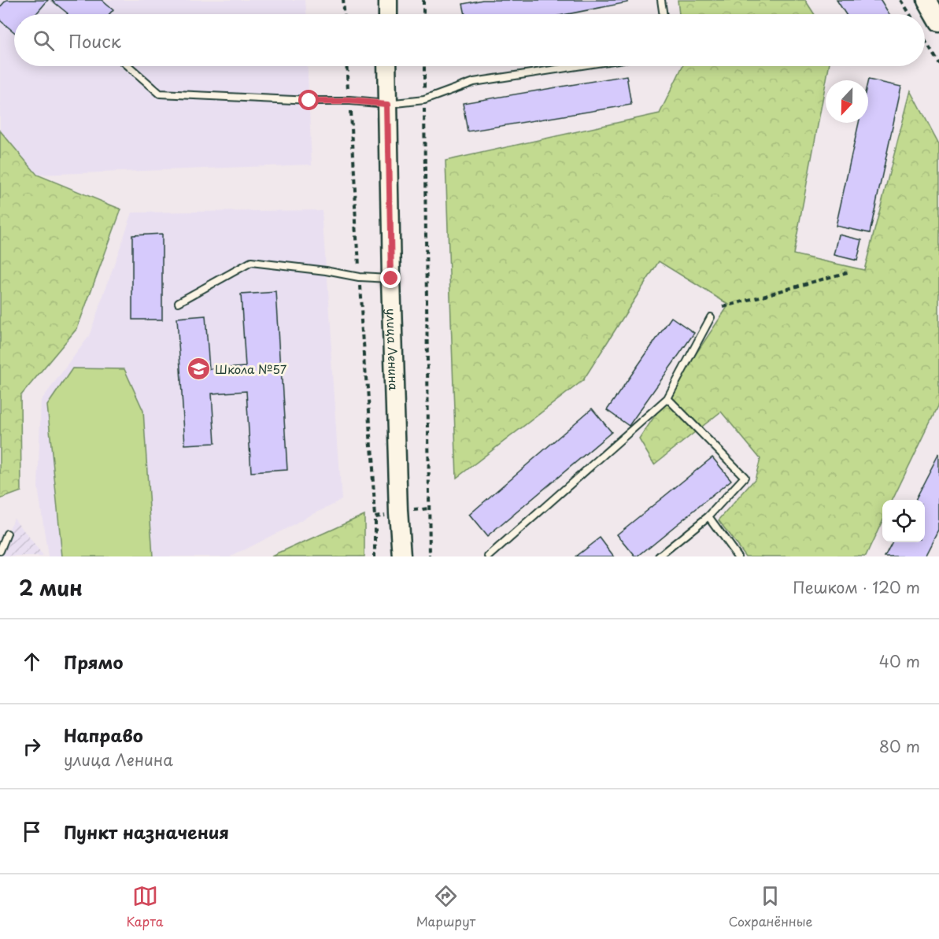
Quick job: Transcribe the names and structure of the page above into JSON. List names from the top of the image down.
{
  "streets": {
    "main road": ["улица Ленина"]
  },
  "places": {
    "school or university": ["Школа №57"]
  },
  "north": "bottom",
  "page": {
    "search": "Поиск",
    "heading": ["2 мин", "Пешком · 120 m"],
    "list": [
      ["Прямо", "40 m"],
      ["Направо", "улица Ленина", "80 m"],
      "Пункт назначения"
    ],
    "nav": ["Карта", "Маршрут", "Сохранённые"]
  }
}
